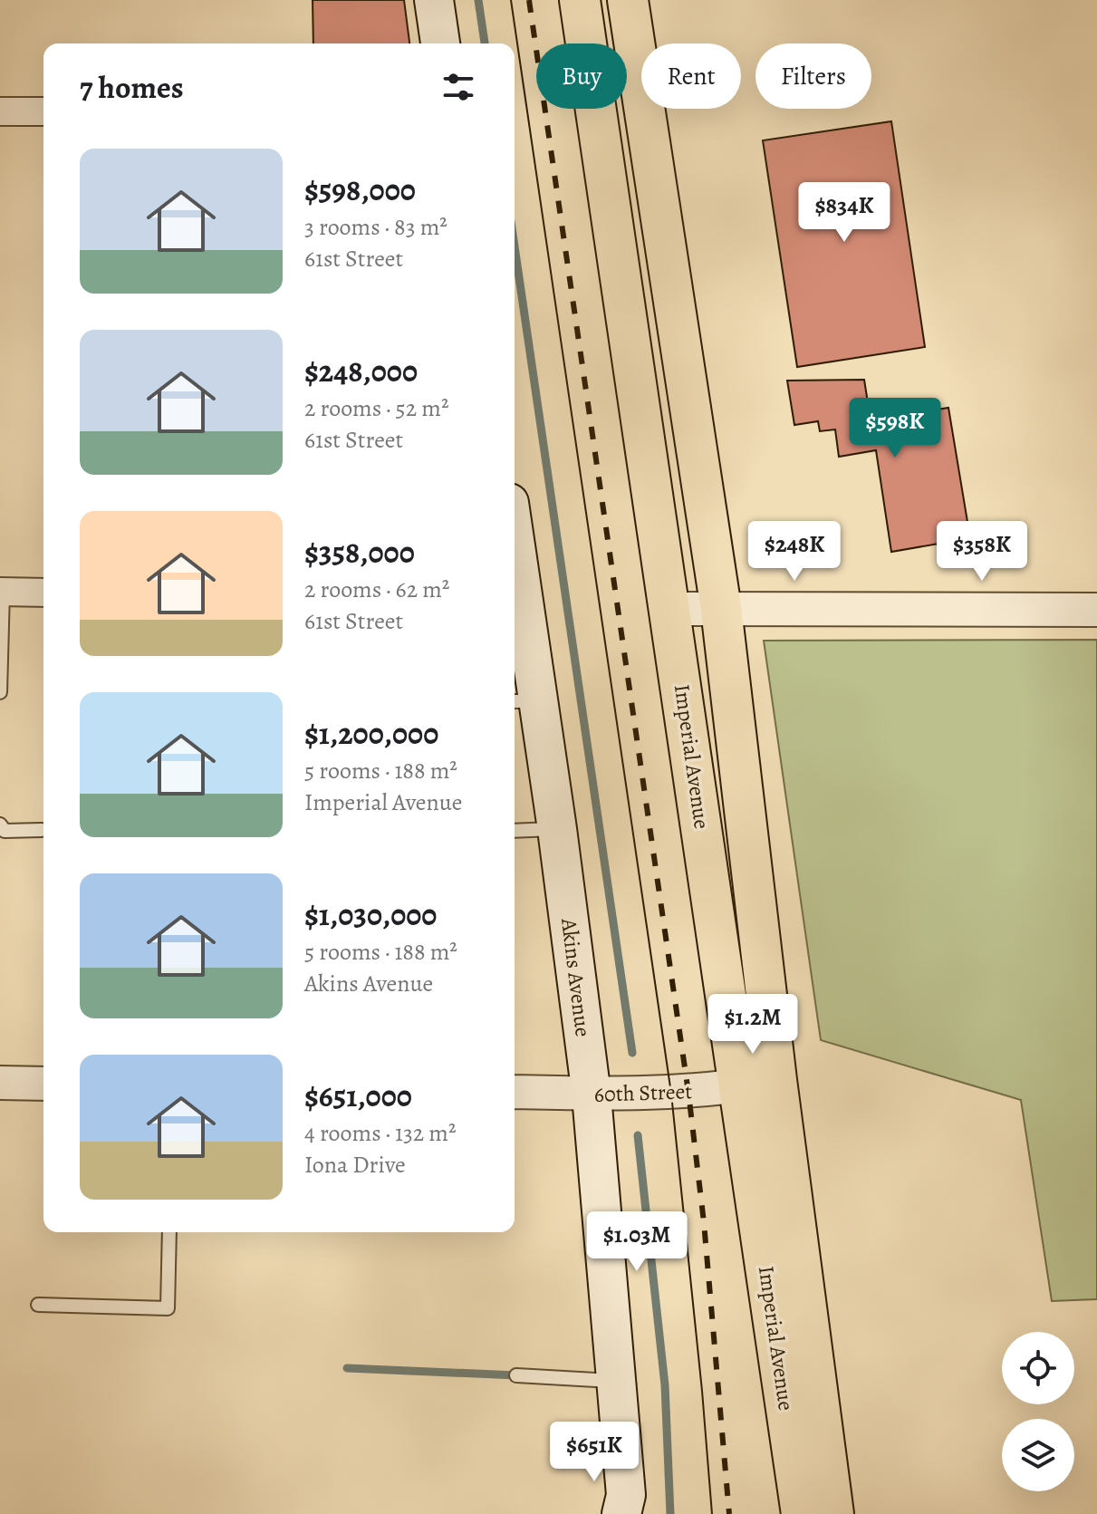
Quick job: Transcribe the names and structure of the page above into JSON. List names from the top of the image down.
{
  "streets": {
    "main road": ["Imperial Avenue", "Akins Avenue"],
    "street": ["60th Street"]
  },
  "crossings": [
    ["Imperial Avenue", "60th Street"],
    ["Akins Avenue", "60th Street"]
  ],
  "page": {
    "chip": ["Buy", "Rent", "Filters"],
    "heading": "7 homes",
    "list": [
      {
        "name": "$598,000",
        "note": "3 rooms · 83 m² · 61st Street"
      },
      {
        "name": "$248,000",
        "note": "2 rooms · 52 m² · 61st Street"
      },
      {
        "name": "$358,000",
        "note": "2 rooms · 62 m² · 61st Street"
      },
      {
        "name": "$1,200,000",
        "note": "5 rooms · 188 m² · Imperial Avenue"
      },
      {
        "name": "$1,030,000",
        "note": "5 rooms · 188 m² · Akins Avenue"
      },
      {
        "name": "$651,000",
        "note": "4 rooms · 132 m² · Iona Drive"
      }
    ],
    "price": [
      "$834K",
      "$598K",
      "$248K",
      "$358K",
      "$1.2M",
      "$1.03M",
      "$651K"
    ]
  }
}
